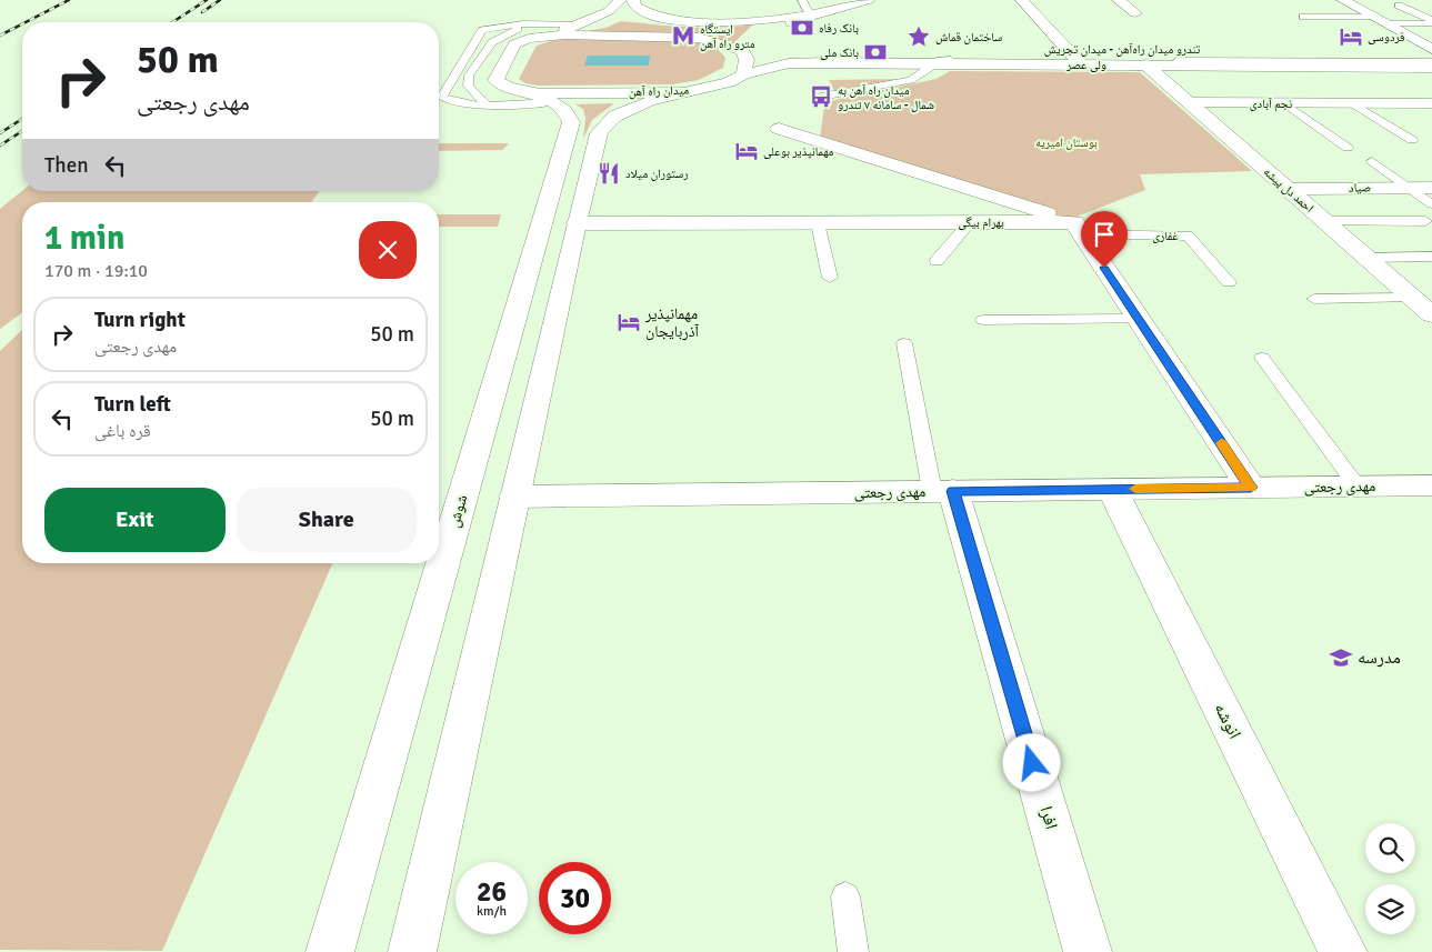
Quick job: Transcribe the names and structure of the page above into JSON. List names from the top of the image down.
{
  "streets": {
    "main road": [
      "ولی عصر",
      "میدان راه آهن",
      "نجم آبادی",
      "صیاد",
      "احمد دل پیشه",
      "بهرام بیگی",
      "مهدی رجعتی",
      "شوش",
      "انوشه",
      "افرا"
    ],
    "lane": ["تندرو میدان راه‌آهن - میدان تجریش", "غفاری"]
  },
  "crossings": [
    ["تندرو میدان راه‌آهن - میدان تجریش", "ولی عصر"],
    ["ولی عصر", "میدان راه آهن"],
    ["ولی عصر", "احمد دل پیشه"],
    ["میدان راه آهن", "شوش"],
    ["نجم آبادی", "احمد دل پیشه"],
    ["صیاد", "احمد دل پیشه"],
    ["بهرام بیگی", "غفاری"],
    ["مهدی رجعتی", "انوشه"],
    ["مهدی رجعتی", "افرا"]
  ],
  "parks": ["بوستان امیریه"],
  "places": {
    "bank": ["بانک رفاه", "بانک ملی"],
    "metro station": ["ایستگاه مترو راه آهن"],
    "place": ["ساختمان قماش"],
    "hotel": ["فردوسی", "مهمانپذیر بوعلی", "مهمانپذیر آذربایجان"],
    "bus stop": ["میدان راه آهن به شمال - سامانه ۷ تندرو"],
    "restaurant": ["رستوران میلاد"],
    "school or university": ["مدرسه"]
  },
  "page": {
    "turn": ["50 m", "مهدی رجعتی"],
    "then": "Then",
    "heading": ["1 min", "170 m · 19:10"],
    "list": [
      {
        "name": "Turn right",
        "note": "مهدی رجعتی",
        "value": "50 m"
      },
      {
        "name": "Turn left",
        "note": "قره باغی",
        "value": "50 m"
      }
    ],
    "buttons": ["Exit", "Share"],
    "speed": "26 km/h",
    "limit": "30"
  }
}
